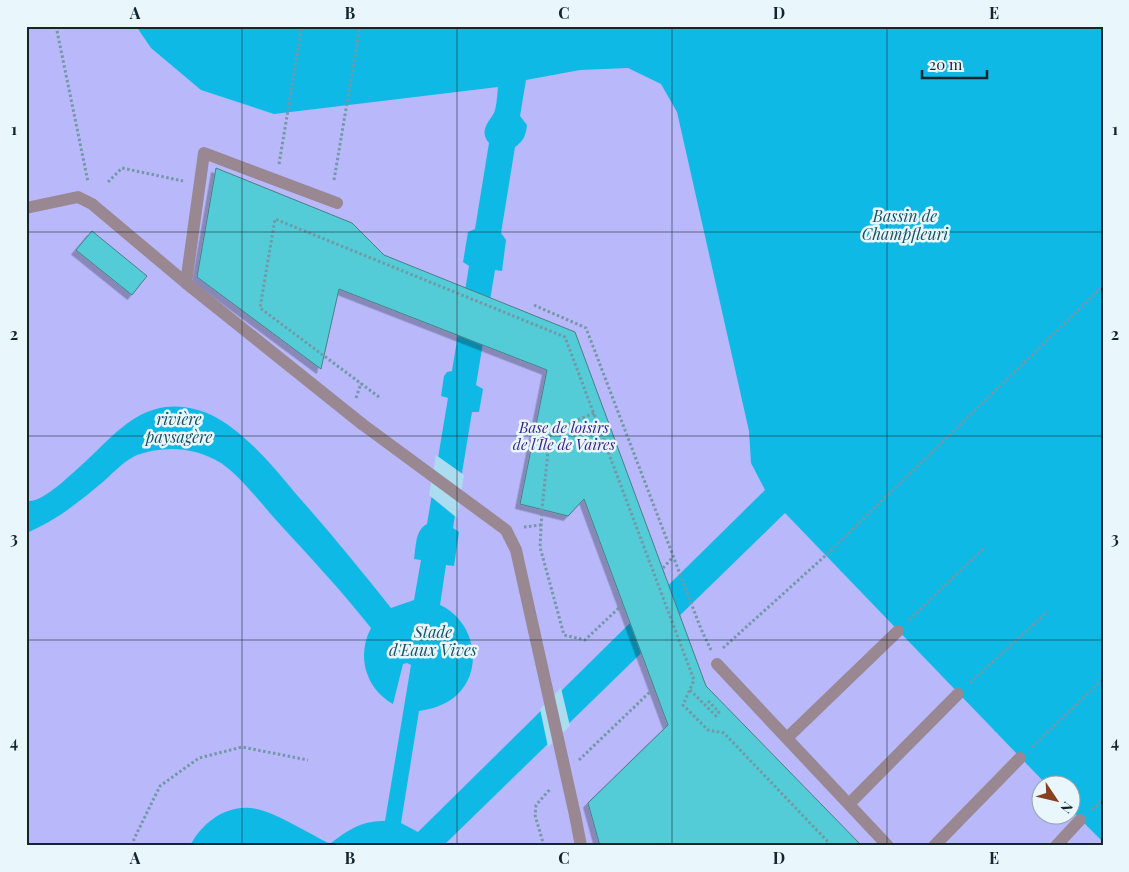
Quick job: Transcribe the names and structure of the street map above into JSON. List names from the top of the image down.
{
  "water": ["Bassin de Champfleuri", "rivière paysagère", "Stade d'Eaux Vives"],
  "parks": ["Base de loisirs de l'Île de Vaires"],
  "scale_bar": "20 m",
  "north": "bottom right",
  "grid": {
    "columns": [
      "A",
      "B",
      "C",
      "D",
      "E"
    ],
    "rows": [
      "1",
      "2",
      "3",
      "4"
    ]
  }
}
